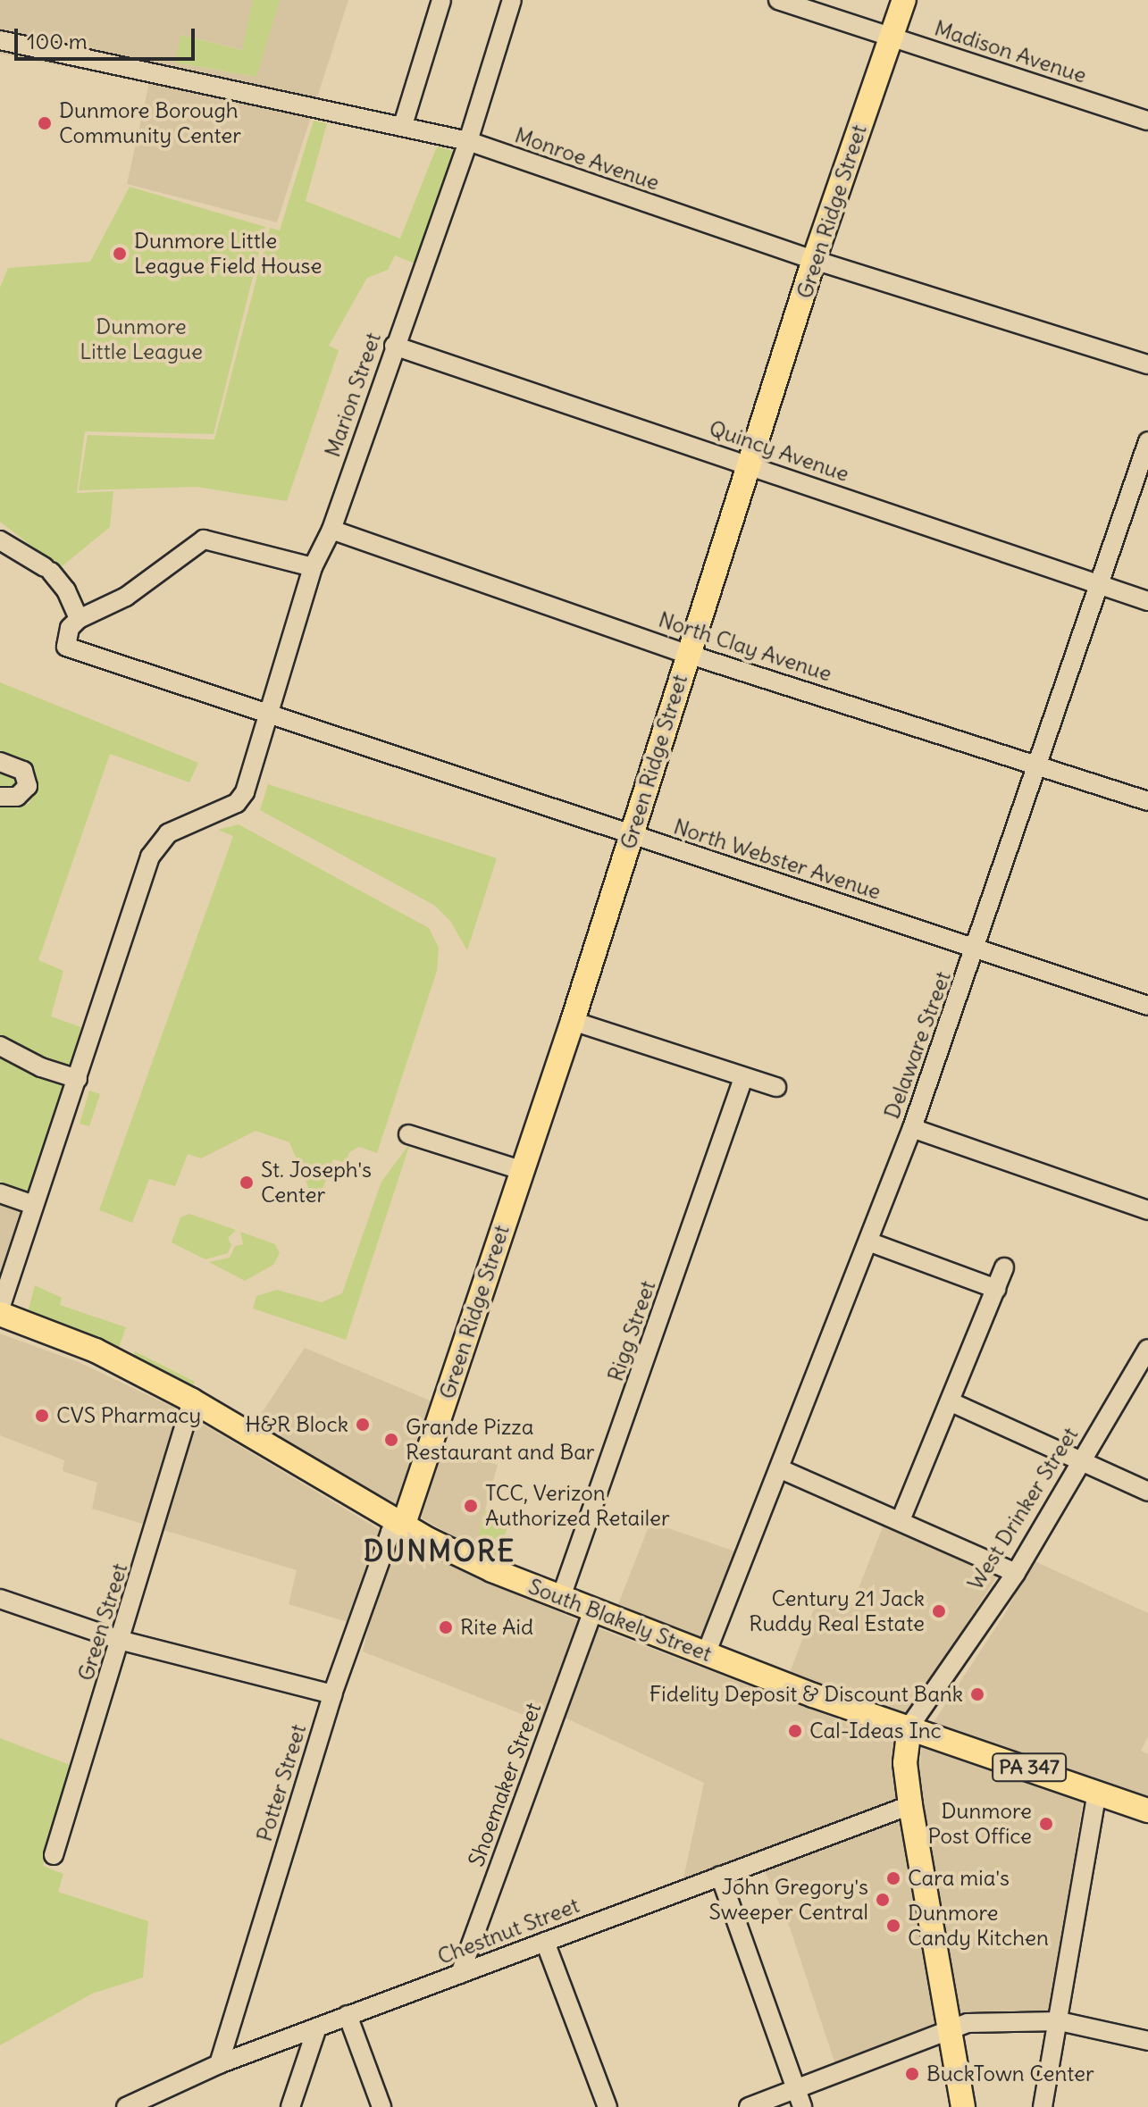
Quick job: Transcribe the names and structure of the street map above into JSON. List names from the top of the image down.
{
  "streets": {
    "main road": ["Green Ridge Street", "South Blakely Street", "PA 347"],
    "street": [
      "Madison Avenue",
      "Monroe Avenue",
      "Marion Street",
      "Quincy Avenue",
      "North Clay Avenue",
      "North Webster Avenue",
      "Delaware Street",
      "Rigg Street",
      "West Drinker Street",
      "Green Street",
      "Potter Street",
      "Shoemaker Street",
      "Chestnut Street"
    ]
  },
  "crossings": [
    ["Madison Avenue", "Green Ridge Street"],
    ["Monroe Avenue", "Green Ridge Street"],
    ["Monroe Avenue", "Marion Street"],
    ["Green Ridge Street", "Quincy Avenue"],
    ["Green Ridge Street", "North Clay Avenue"],
    ["Green Ridge Street", "North Webster Avenue"],
    ["Green Ridge Street", "South Blakely Street"],
    ["Green Ridge Street", "Potter Street"],
    ["Marion Street", "Quincy Avenue"],
    ["Marion Street", "North Clay Avenue"],
    ["Marion Street", "North Webster Avenue"],
    ["Quincy Avenue", "Delaware Street"],
    ["North Clay Avenue", "Delaware Street"],
    ["North Webster Avenue", "Delaware Street"],
    ["Delaware Street", "South Blakely Street"],
    ["Rigg Street", "South Blakely Street"],
    ["West Drinker Street", "South Blakely Street"],
    ["West Drinker Street", "PA 347"],
    ["South Blakely Street", "Green Street"],
    ["South Blakely Street", "PA 347"],
    ["South Blakely Street", "Potter Street"],
    ["South Blakely Street", "Shoemaker Street"],
    ["Potter Street", "Chestnut Street"],
    ["Shoemaker Street", "Chestnut Street"]
  ],
  "districts": ["DUNMORE"],
  "parks": ["Dunmore Little League"],
  "places": [
    "Dunmore Borough Community Center",
    "Dunmore Little League Field House",
    "St. Joseph's Center",
    "CVS Pharmacy",
    "H&R Block",
    "Grande Pizza Restaurant and Bar",
    "TCC, Verizon Authorized Retailer",
    "Century 21 Jack Ruddy Real Estate",
    "Rite Aid",
    "Fidelity Deposit & Discount Bank",
    "Cal-Ideas Inc",
    "Dunmore Post Office",
    "Cara mia's",
    "John Gregory's Sweeper Central",
    "Dunmore Candy Kitchen",
    "BuckTown Center"
  ],
  "scale_bar": "100 m"
}
